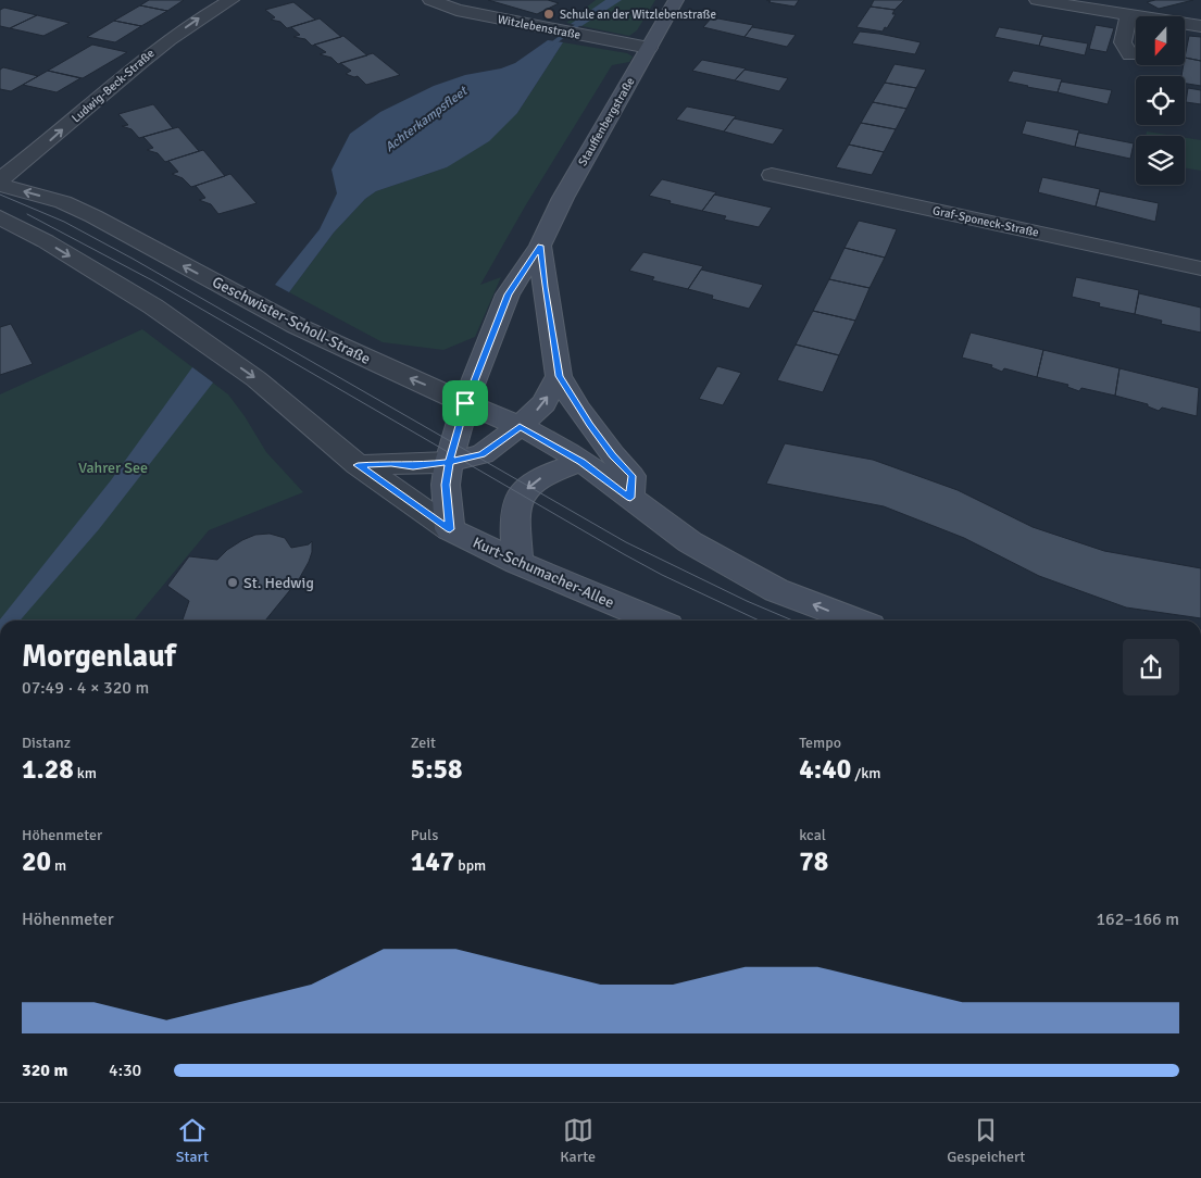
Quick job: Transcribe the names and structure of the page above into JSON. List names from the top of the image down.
{
  "streets": {
    "street": [
      "Witzlebenstraße",
      "Ludwig-Beck-Straße",
      "Stauffenbergstraße",
      "Graf-Sponeck-Straße",
      "Geschwister-Scholl-Straße",
      "Kurt-Schumacher-Allee"
    ]
  },
  "crossings": [
    ["Witzlebenstraße", "Stauffenbergstraße"],
    ["Stauffenbergstraße", "Geschwister-Scholl-Straße"],
    ["Stauffenbergstraße", "Kurt-Schumacher-Allee"]
  ],
  "one_way": ["Ludwig-Beck-Straße"],
  "water": ["Achterkampsfleet"],
  "parks": ["Vahrer See"],
  "places": ["Schule an der Witzlebenstraße", "St. Hedwig"],
  "north": "bottom",
  "page": {
    "heading": ["Morgenlauf", "07:49 · 4 × 320 m"],
    "stats": [
      ["Distanz", "1.28 km"],
      ["Zeit", "5:58"],
      ["Tempo", "4:40 /km"],
      ["Höhenmeter", "20 m"],
      ["Puls", "147 bpm"],
      ["kcal", "78"]
    ],
    "chart": ["Höhenmeter", "162–166 m"],
    "list": [
      {
        "name": "320 m",
        "note": "4:30"
      }
    ],
    "tabs": ["Start", "Karte", "Gespeichert"]
  }
}
